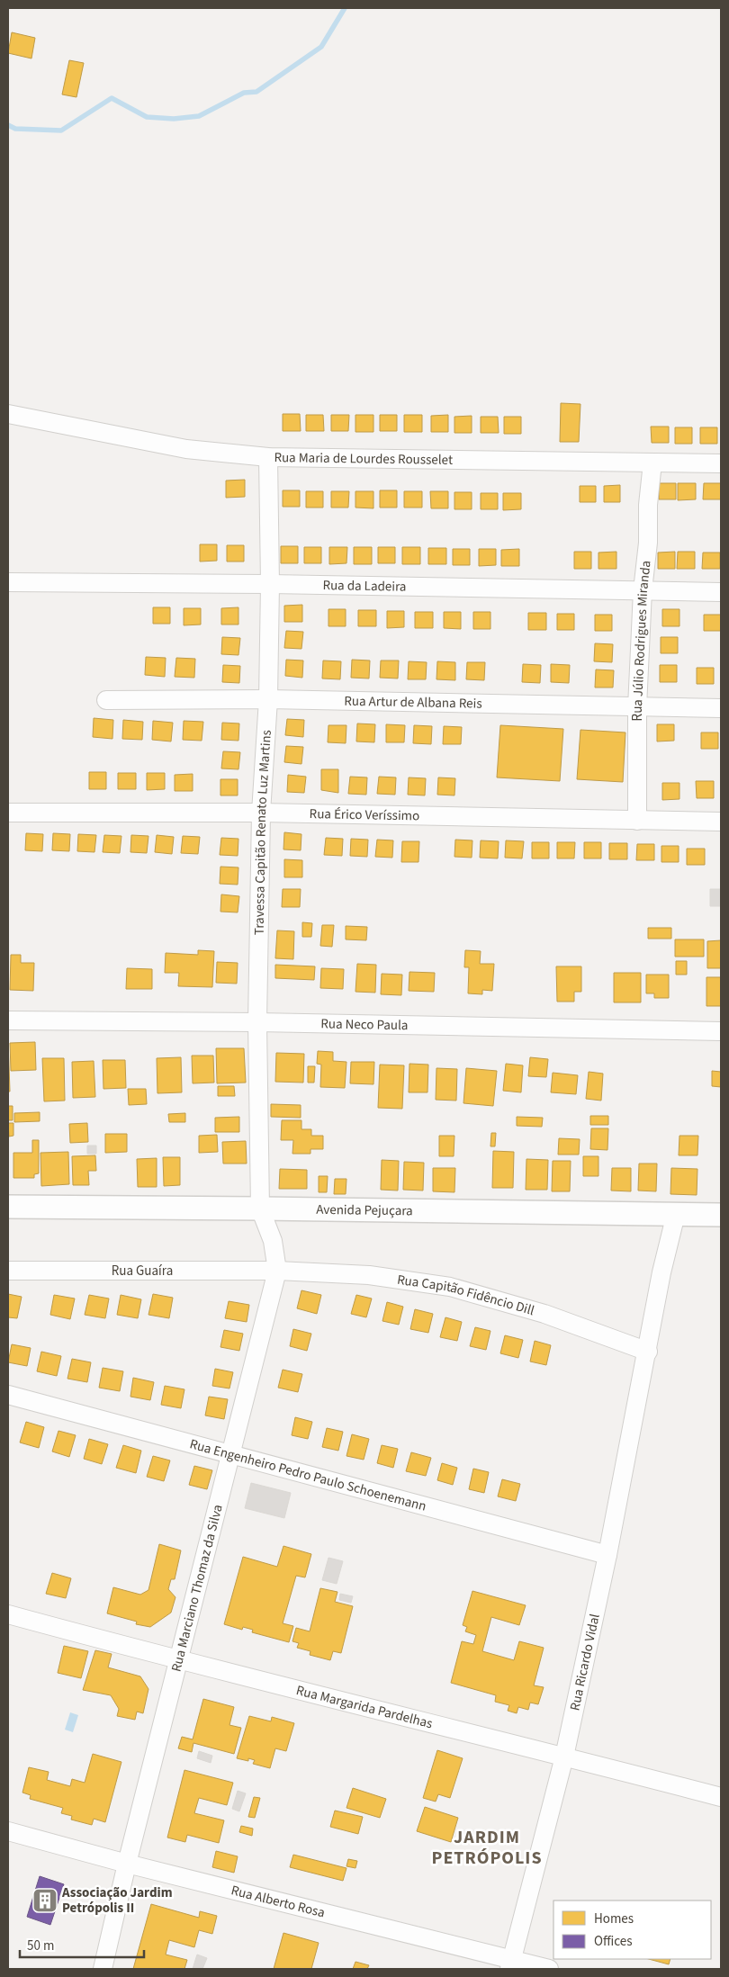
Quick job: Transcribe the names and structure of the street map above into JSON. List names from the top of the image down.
{
  "streets": {
    "street": [
      "Rua Maria de Lourdes Rousselet",
      "Rua da Ladeira",
      "Rua Júlio Rodrigues Miranda",
      "Rua Artur de Albana Reis",
      "Rua Érico Veríssimo",
      "Travessa Capitão Renato Luz Martins",
      "Rua Neco Paula",
      "Avenida Pejuçara",
      "Rua Guaíra",
      "Rua Capitão Fidêncio Dill",
      "Rua Engenheiro Pedro Paulo Schoenemann",
      "Rua Marciano Thomaz da Silva",
      "Rua Ricardo Vidal",
      "Rua Margarida Pardelhas",
      "Rua Alberto Rosa"
    ]
  },
  "crossings": [
    ["Rua Maria de Lourdes Rousselet", "Rua Júlio Rodrigues Miranda"],
    ["Rua Maria de Lourdes Rousselet", "Travessa Capitão Renato Luz Martins"],
    ["Rua da Ladeira", "Rua Júlio Rodrigues Miranda"],
    ["Rua da Ladeira", "Travessa Capitão Renato Luz Martins"],
    ["Rua Júlio Rodrigues Miranda", "Rua Artur de Albana Reis"],
    ["Rua Júlio Rodrigues Miranda", "Rua Érico Veríssimo"],
    ["Rua Artur de Albana Reis", "Travessa Capitão Renato Luz Martins"],
    ["Rua Érico Veríssimo", "Travessa Capitão Renato Luz Martins"],
    ["Travessa Capitão Renato Luz Martins", "Rua Neco Paula"],
    ["Travessa Capitão Renato Luz Martins", "Avenida Pejuçara"],
    ["Travessa Capitão Renato Luz Martins", "Rua Marciano Thomaz da Silva"],
    ["Avenida Pejuçara", "Rua Marciano Thomaz da Silva"],
    ["Avenida Pejuçara", "Rua Ricardo Vidal"],
    ["Rua Guaíra", "Rua Capitão Fidêncio Dill"],
    ["Rua Guaíra", "Rua Marciano Thomaz da Silva"],
    ["Rua Capitão Fidêncio Dill", "Rua Marciano Thomaz da Silva"],
    ["Rua Capitão Fidêncio Dill", "Rua Ricardo Vidal"],
    ["Rua Engenheiro Pedro Paulo Schoenemann", "Rua Marciano Thomaz da Silva"],
    ["Rua Engenheiro Pedro Paulo Schoenemann", "Rua Ricardo Vidal"],
    ["Rua Marciano Thomaz da Silva", "Rua Margarida Pardelhas"],
    ["Rua Marciano Thomaz da Silva", "Rua Alberto Rosa"],
    ["Rua Ricardo Vidal", "Rua Margarida Pardelhas"],
    ["Rua Ricardo Vidal", "Rua Alberto Rosa"]
  ],
  "districts": ["JARDIM PETRÓPOLIS"],
  "places": {
    "building": ["Associação Jardim Petrópolis II"]
  },
  "legend": ["Homes", "Offices"],
  "scale_bar": "50 m"
}
